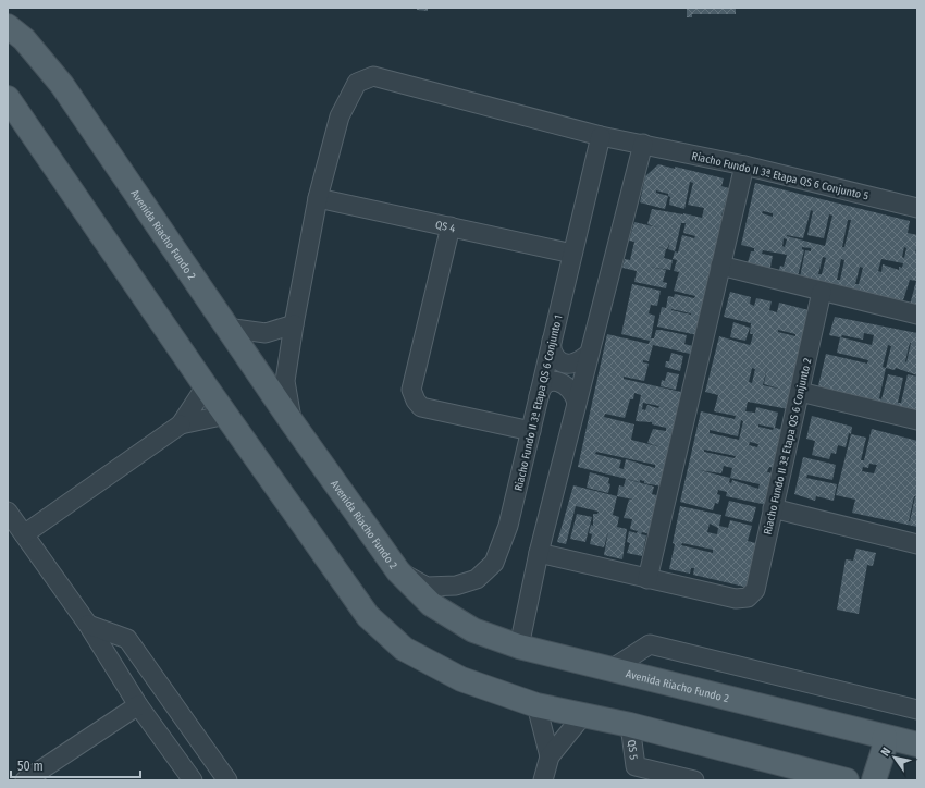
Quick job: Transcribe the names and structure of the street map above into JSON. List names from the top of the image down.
{
  "streets": {
    "main road": ["Avenida Riacho Fundo 2"],
    "street": [
      "Riacho Fundo II 3ª Etapa QS 6 Conjunto 5",
      "QS 4",
      "Riacho Fundo II 3ª Etapa QS 6 Conjunto 1",
      "Riacho Fundo II 3ª Etapa QS 6 Conjunto 2",
      "QS 5"
    ]
  },
  "crossings": [
    ["Riacho Fundo II 3ª Etapa QS 6 Conjunto 5", "QS 4"],
    ["Riacho Fundo II 3ª Etapa QS 6 Conjunto 5", "Avenida Riacho Fundo 2"],
    ["Riacho Fundo II 3ª Etapa QS 6 Conjunto 5", "Riacho Fundo II 3ª Etapa QS 6 Conjunto 1"],
    ["QS 4", "Riacho Fundo II 3ª Etapa QS 6 Conjunto 1"],
    ["Avenida Riacho Fundo 2", "Riacho Fundo II 3ª Etapa QS 6 Conjunto 1"]
  ],
  "scale_bar": "50 m",
  "north": "top left"
}
